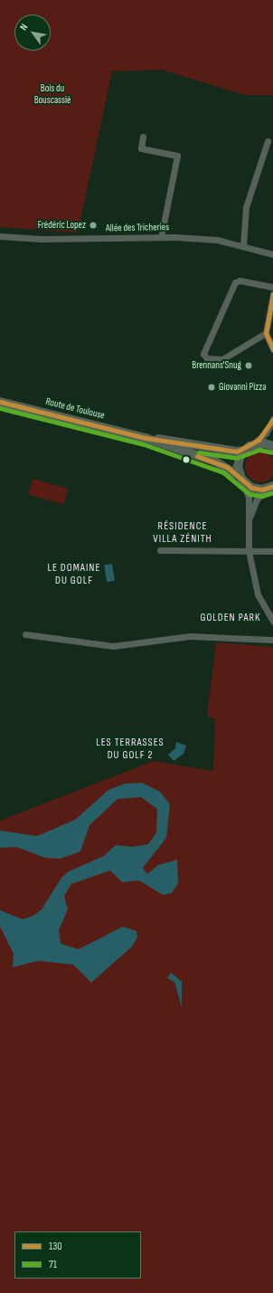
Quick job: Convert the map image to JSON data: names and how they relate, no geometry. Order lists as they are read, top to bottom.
{
  "streets": {
    "main road": ["Route de Toulouse"],
    "street": ["Allée des Tricheries"]
  },
  "districts": [
    "RÉSIDENCE VILLA ZÉNITH",
    "LE DOMAINE DU GOLF",
    "GOLDEN PARK",
    "LES TERRASSES DU GOLF 2"
  ],
  "parks": ["Bois du Bouscassié"],
  "places": ["Frédéric Lopez", "Brennans'Snug", "Giovanni Pizza"],
  "lines": ["transit line 130", "transit line 71"],
  "legend": ["130", "71"],
  "north": "top left"
}
